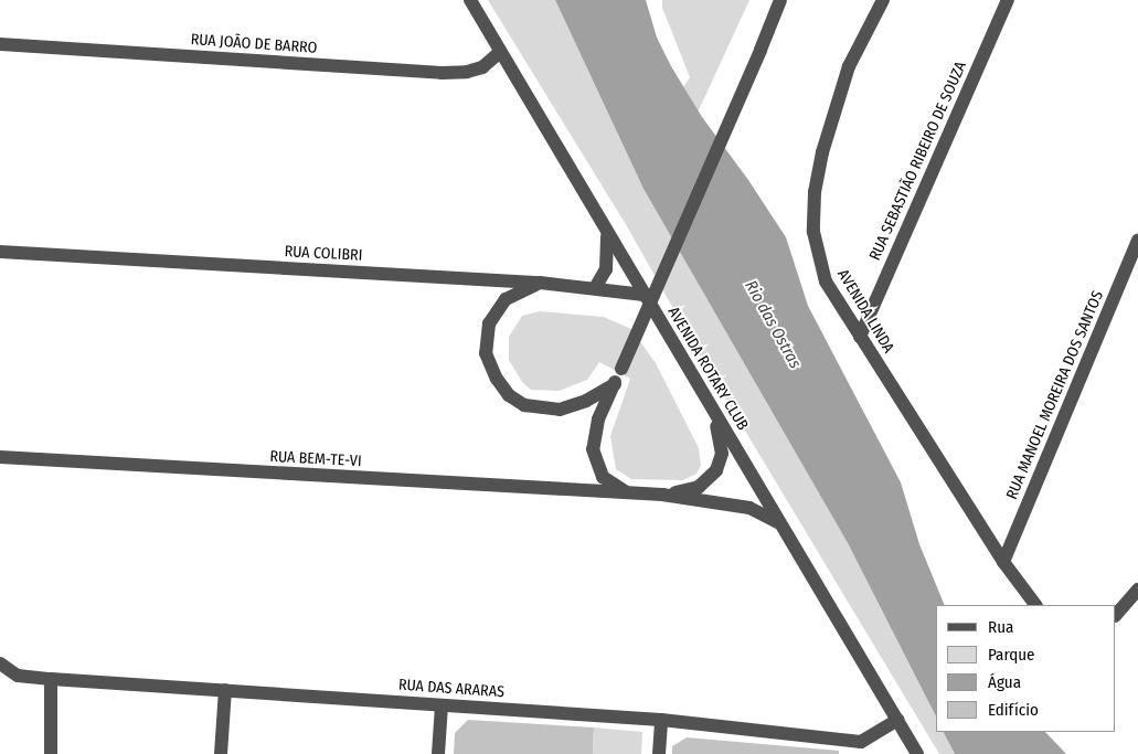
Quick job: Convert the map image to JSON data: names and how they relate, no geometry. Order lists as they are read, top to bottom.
{
  "streets": {
    "street": [
      "RUA JOÃO DE BARRO",
      "RUA SEBASTIÃO RIBEIRO DE SOUZA",
      "RUA COLIBRI",
      "AVENIDA LINDA",
      "AVENIDA ROTARY CLUB",
      "RUA MANOEL MOREIRA DOS SANTOS",
      "RUA BEM-TE-VI",
      "RUA DAS ARARAS"
    ]
  },
  "crossings": [
    ["RUA JOÃO DE BARRO", "AVENIDA ROTARY CLUB"],
    ["RUA SEBASTIÃO RIBEIRO DE SOUZA", "AVENIDA LINDA"],
    ["RUA COLIBRI", "AVENIDA ROTARY CLUB"],
    ["AVENIDA LINDA", "RUA MANOEL MOREIRA DOS SANTOS"],
    ["AVENIDA ROTARY CLUB", "RUA DAS ARARAS"]
  ],
  "water": ["Rio das Ostras"],
  "legend": [
    "Rua",
    "Parque",
    "Água",
    "Edifício"
  ]
}
